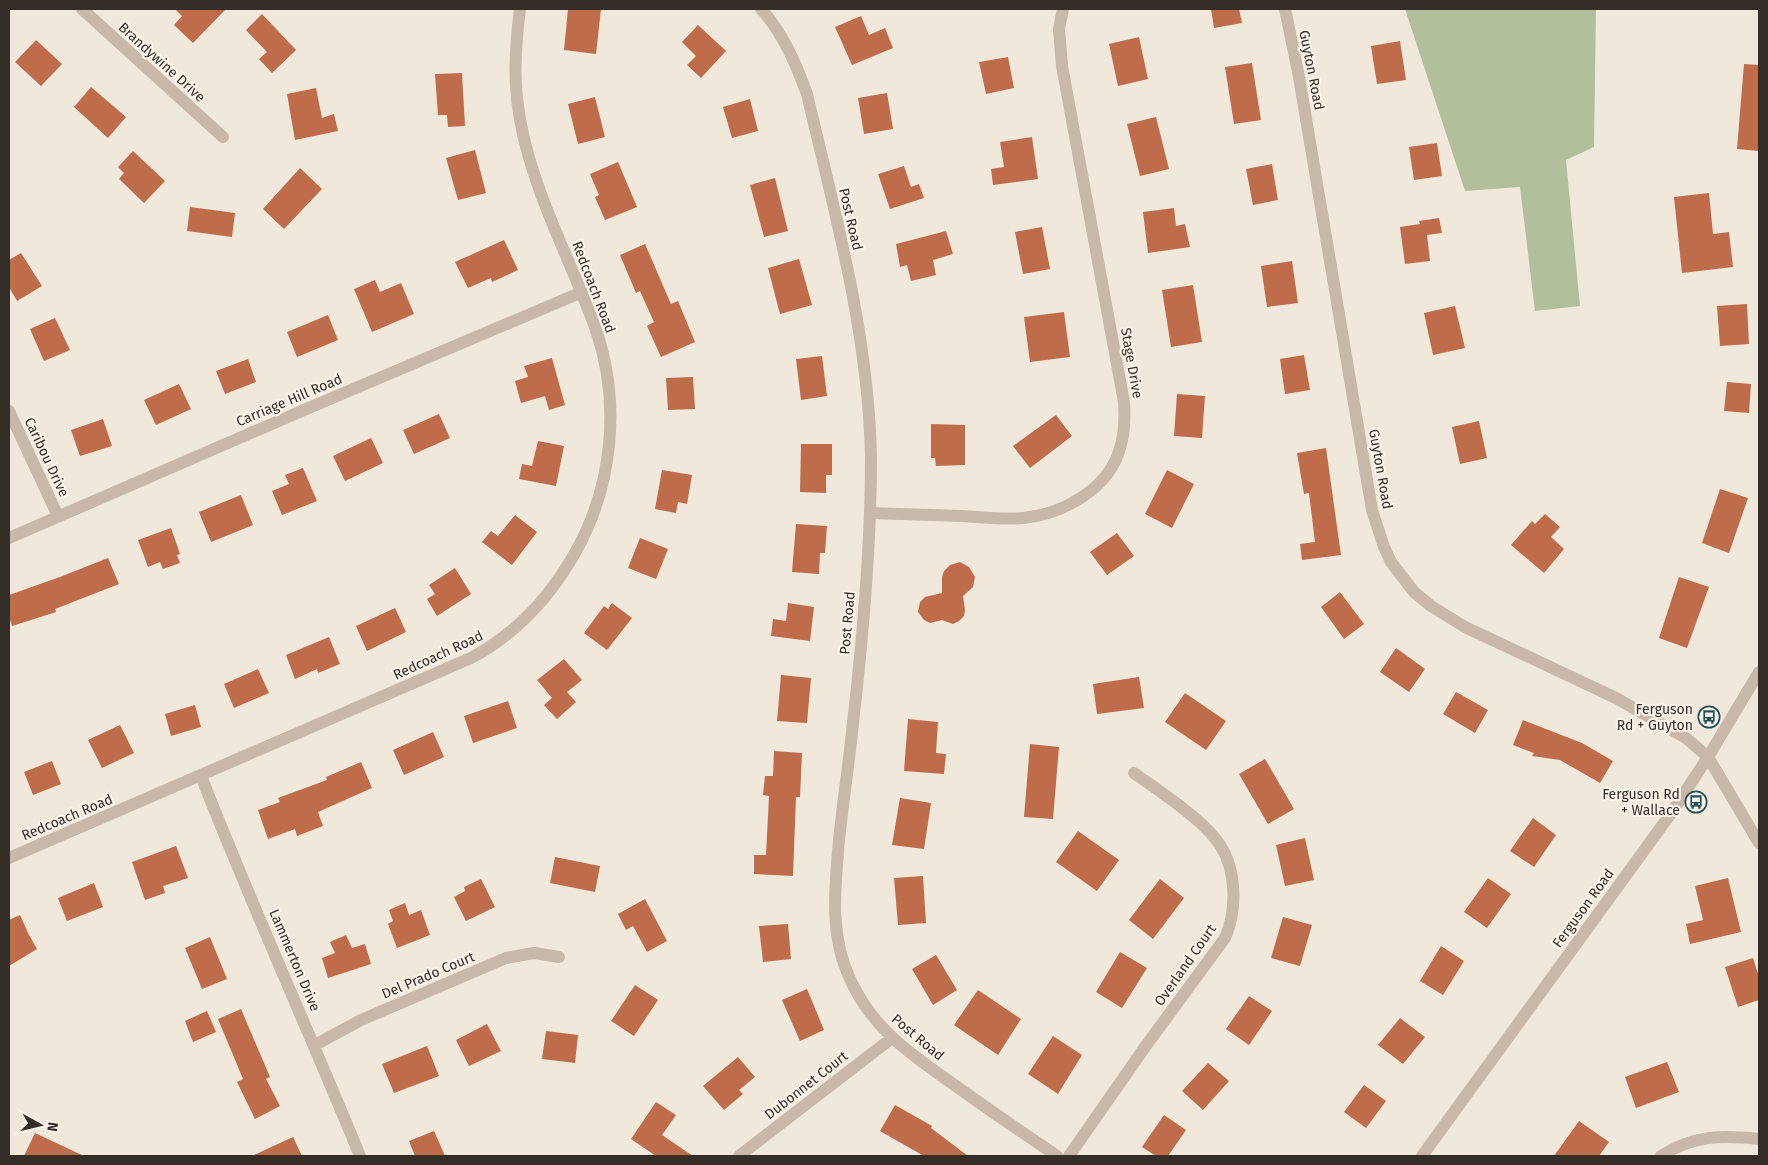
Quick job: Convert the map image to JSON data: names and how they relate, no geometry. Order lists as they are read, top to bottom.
{
  "streets": {
    "street": [
      "Brandywine Drive",
      "Guyton Road",
      "Post Road",
      "Redcoach Road",
      "Stage Drive",
      "Carriage Hill Road",
      "Caribou Drive",
      "Ferguson Road",
      "Lammerton Drive",
      "Overland Court",
      "Del Prado Court",
      "Dubonnet Court"
    ]
  },
  "crossings": [
    ["Guyton Road", "Ferguson Road"],
    ["Post Road", "Stage Drive"],
    ["Post Road", "Dubonnet Court"],
    ["Redcoach Road", "Carriage Hill Road"],
    ["Redcoach Road", "Lammerton Drive"],
    ["Carriage Hill Road", "Caribou Drive"],
    ["Lammerton Drive", "Del Prado Court"]
  ],
  "places": {
    "bus stop": ["Ferguson Rd + Guyton", "Ferguson Rd + Wallace"]
  },
  "north": "right"
}
